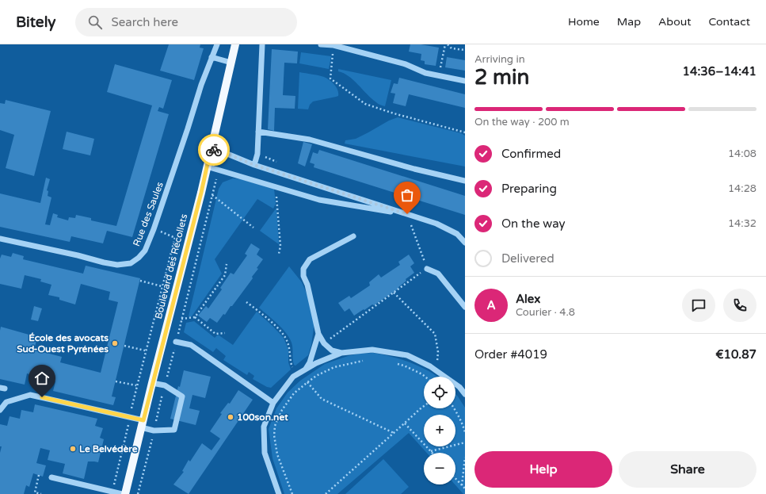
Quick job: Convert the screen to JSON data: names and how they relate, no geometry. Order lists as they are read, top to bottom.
{
  "streets": {
    "main road": ["Boulevard des Récollets"],
    "street": ["Rue des Saules"]
  },
  "places": ["École des avocats Sud-Ouest Pyrénées", "100son.net", "Le Belvédère"],
  "page": {
    "header": "Bitely",
    "search": "Search here",
    "nav": [
      "Home",
      "Map",
      "About",
      "Contact"
    ],
    "heading": ["2 min", "Arriving in", "14:36–14:41"],
    "panel": [
      "Alex",
      "Courier · 4.8",
      "Order #4019",
      "€10.87"
    ],
    "bar": "On the way · 200 m",
    "list": [
      ["Confirmed", "14:08"],
      ["Preparing", "14:28"],
      ["On the way", "14:32"],
      "Delivered"
    ],
    "round": "A",
    "map_buttons": ["+", "−"],
    "buttons": ["Help", "Share"]
  }
}
